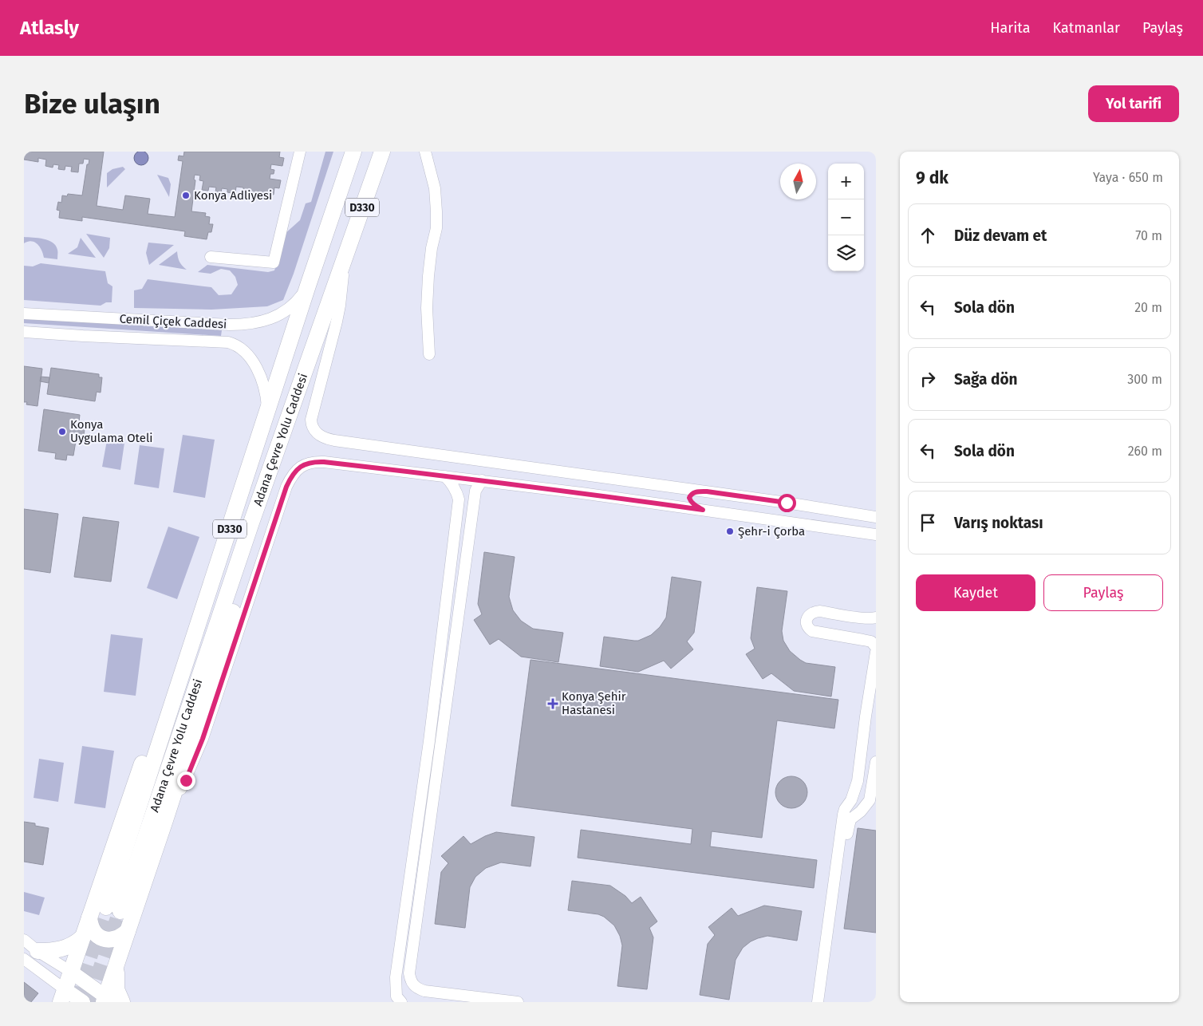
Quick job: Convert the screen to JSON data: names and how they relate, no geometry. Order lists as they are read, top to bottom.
{
  "streets": {
    "highway": ["D330", "Adana Çevre Yolu Caddesi"],
    "street": ["Cemil Çiçek Caddesi"]
  },
  "crossings": [
    ["Cemil Çiçek Caddesi", "Adana Çevre Yolu Caddesi"]
  ],
  "places": {
    "other": ["Konya Adliyesi", "Konya Uygulama Oteli", "Şehr-i Çorba"],
    "health": ["Konya Şehir Hastanesi"]
  },
  "north": "top",
  "page": {
    "header": "Atlasly",
    "nav": ["Harita", "Katmanlar", "Paylaş"],
    "buttons": [
      "Yol tarifi",
      ["Kaydet", "Paylaş"]
    ],
    "title": "Bize ulaşın",
    "heading": ["9 dk", "Yaya · 650 m"],
    "map_buttons": ["+", "−"],
    "list": [
      ["Düz devam et", "70 m"],
      ["Sola dön", "20 m"],
      ["Sağa dön", "300 m"],
      ["Sola dön", "260 m"],
      "Varış noktası"
    ]
  }
}
